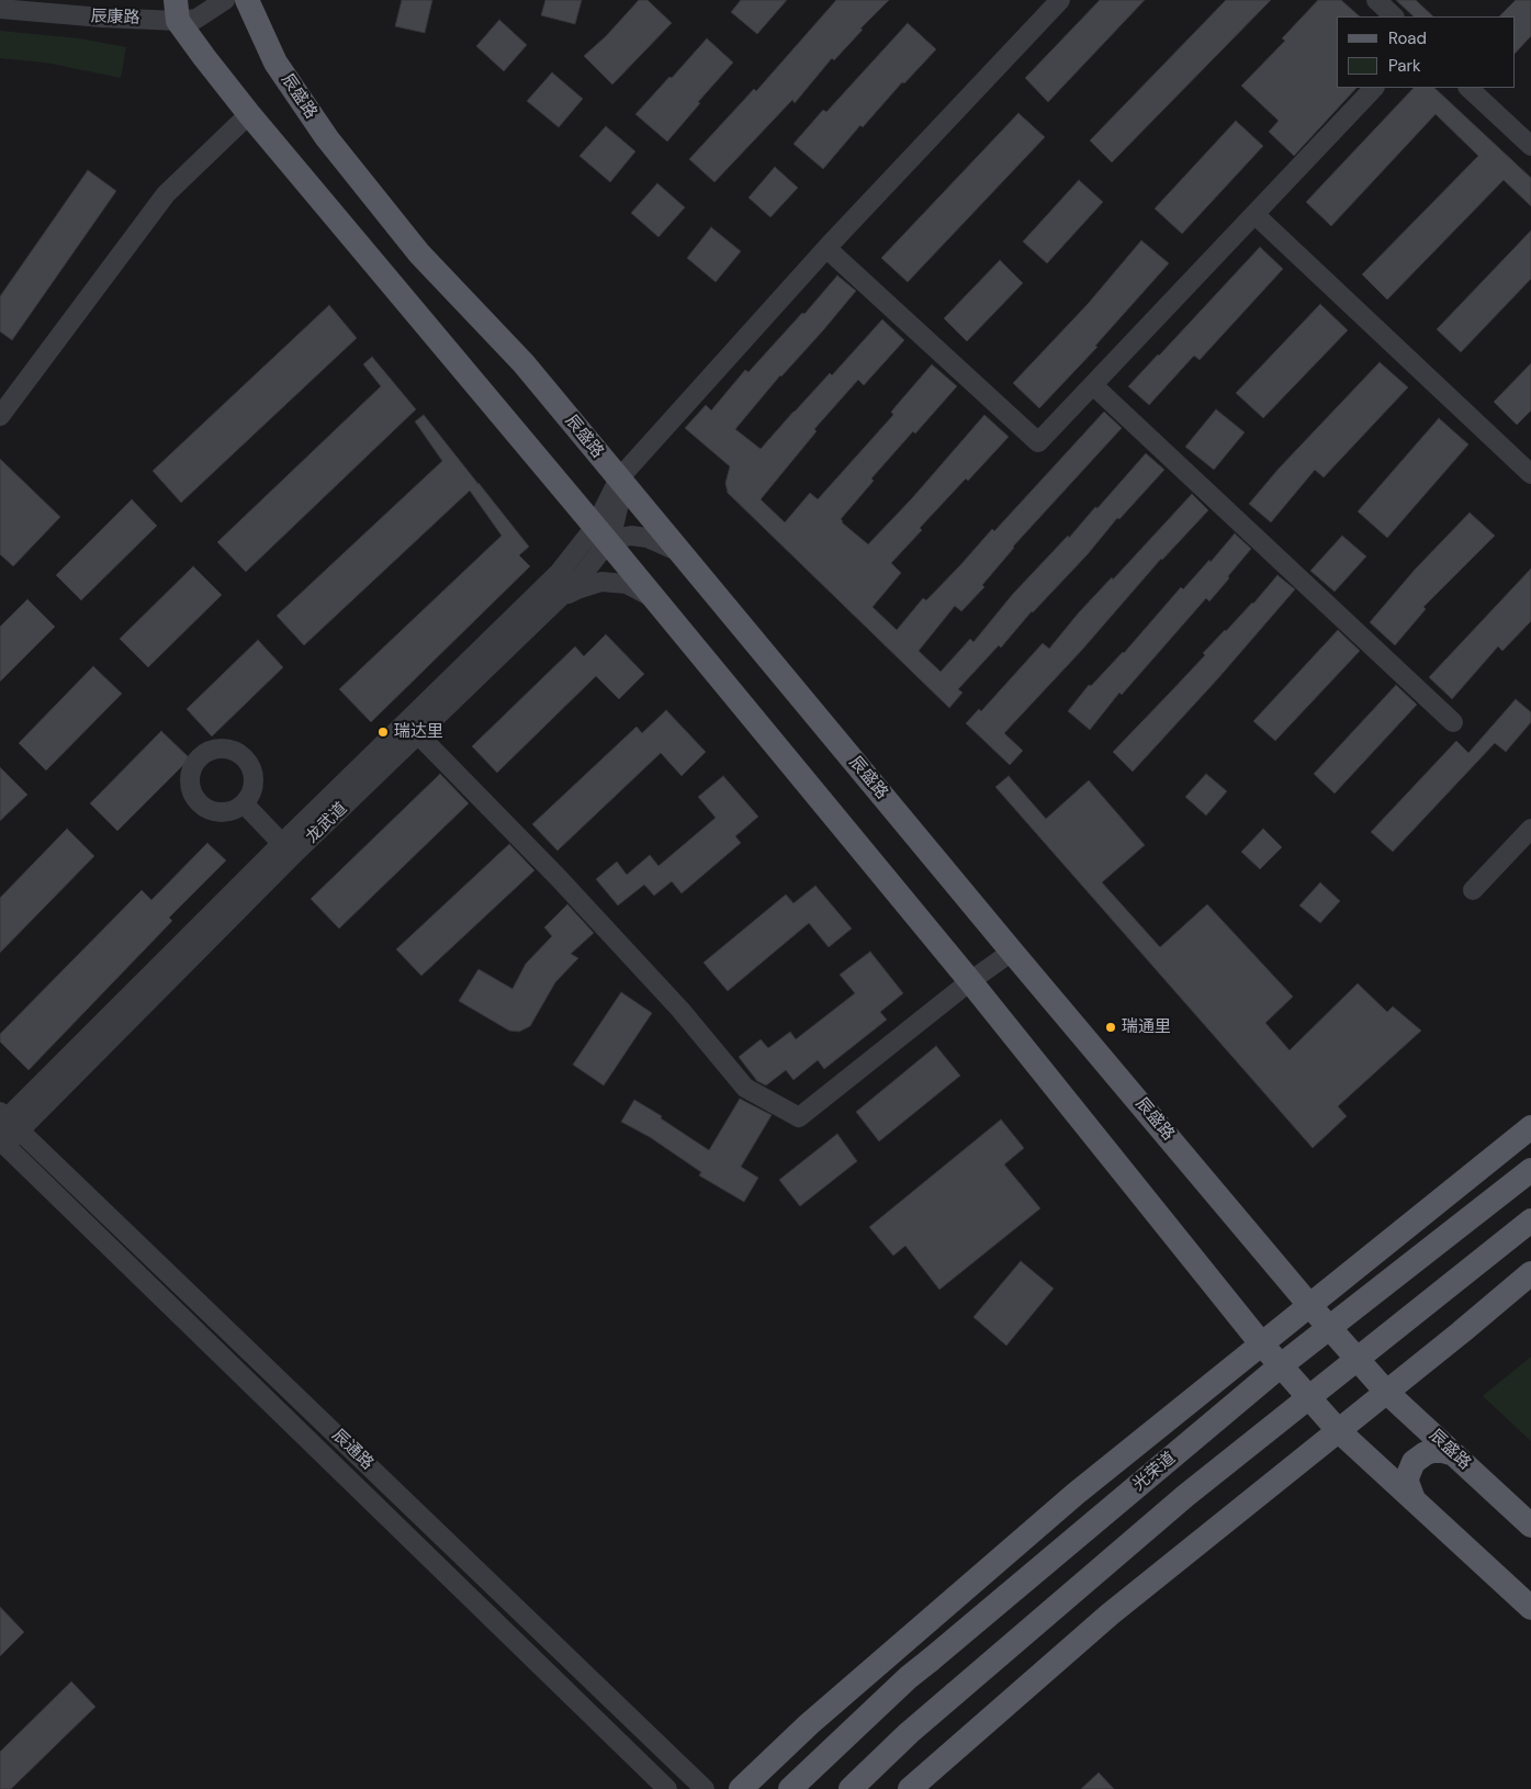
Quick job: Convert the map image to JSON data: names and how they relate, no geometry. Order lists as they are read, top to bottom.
{
  "streets": {
    "main road": ["辰盛路", "光荣道"],
    "street": ["辰康路", "龙武道", "辰通路"]
  },
  "crossings": [
    ["辰盛路", "龙武道"],
    ["龙武道", "辰通路"]
  ],
  "places": ["瑞达里", "瑞通里"],
  "legend": ["Road", "Park"]
}
